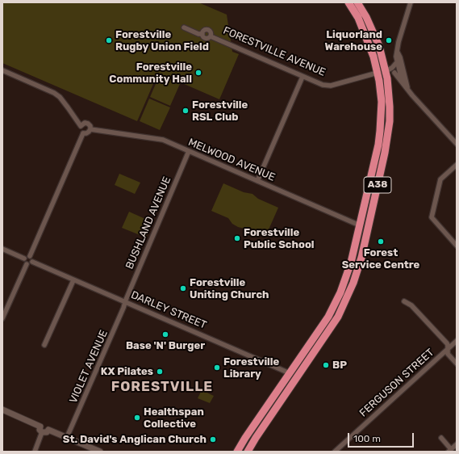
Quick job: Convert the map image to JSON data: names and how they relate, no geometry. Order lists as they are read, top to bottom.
{
  "streets": {
    "highway": ["FORESTVILLE AVENUE", "A38", "DARLEY STREET"],
    "street": [
      "MELWOOD AVENUE",
      "BUSHLAND AVENUE",
      "VIOLET AVENUE",
      "FERGUSON STREET"
    ]
  },
  "crossings": [
    ["FORESTVILLE AVENUE", "A38"],
    ["MELWOOD AVENUE", "A38"],
    ["MELWOOD AVENUE", "BUSHLAND AVENUE"],
    ["A38", "DARLEY STREET"],
    ["BUSHLAND AVENUE", "DARLEY STREET"],
    ["BUSHLAND AVENUE", "VIOLET AVENUE"],
    ["DARLEY STREET", "VIOLET AVENUE"]
  ],
  "districts": ["FORESTVILLE"],
  "places": [
    "Forestville Rugby Union Field",
    "Liquorland Warehouse",
    "Forestville Community Hall",
    "Forestville RSL Club",
    "Forestville Public School",
    "Forest Service Centre",
    "Forestville Uniting Church",
    "Base 'N' Burger",
    "BP",
    "Forestville Library",
    "KX Pilates",
    "Healthspan Collective",
    "St. David's Anglican Church"
  ],
  "scale_bar": "100 m"
}
